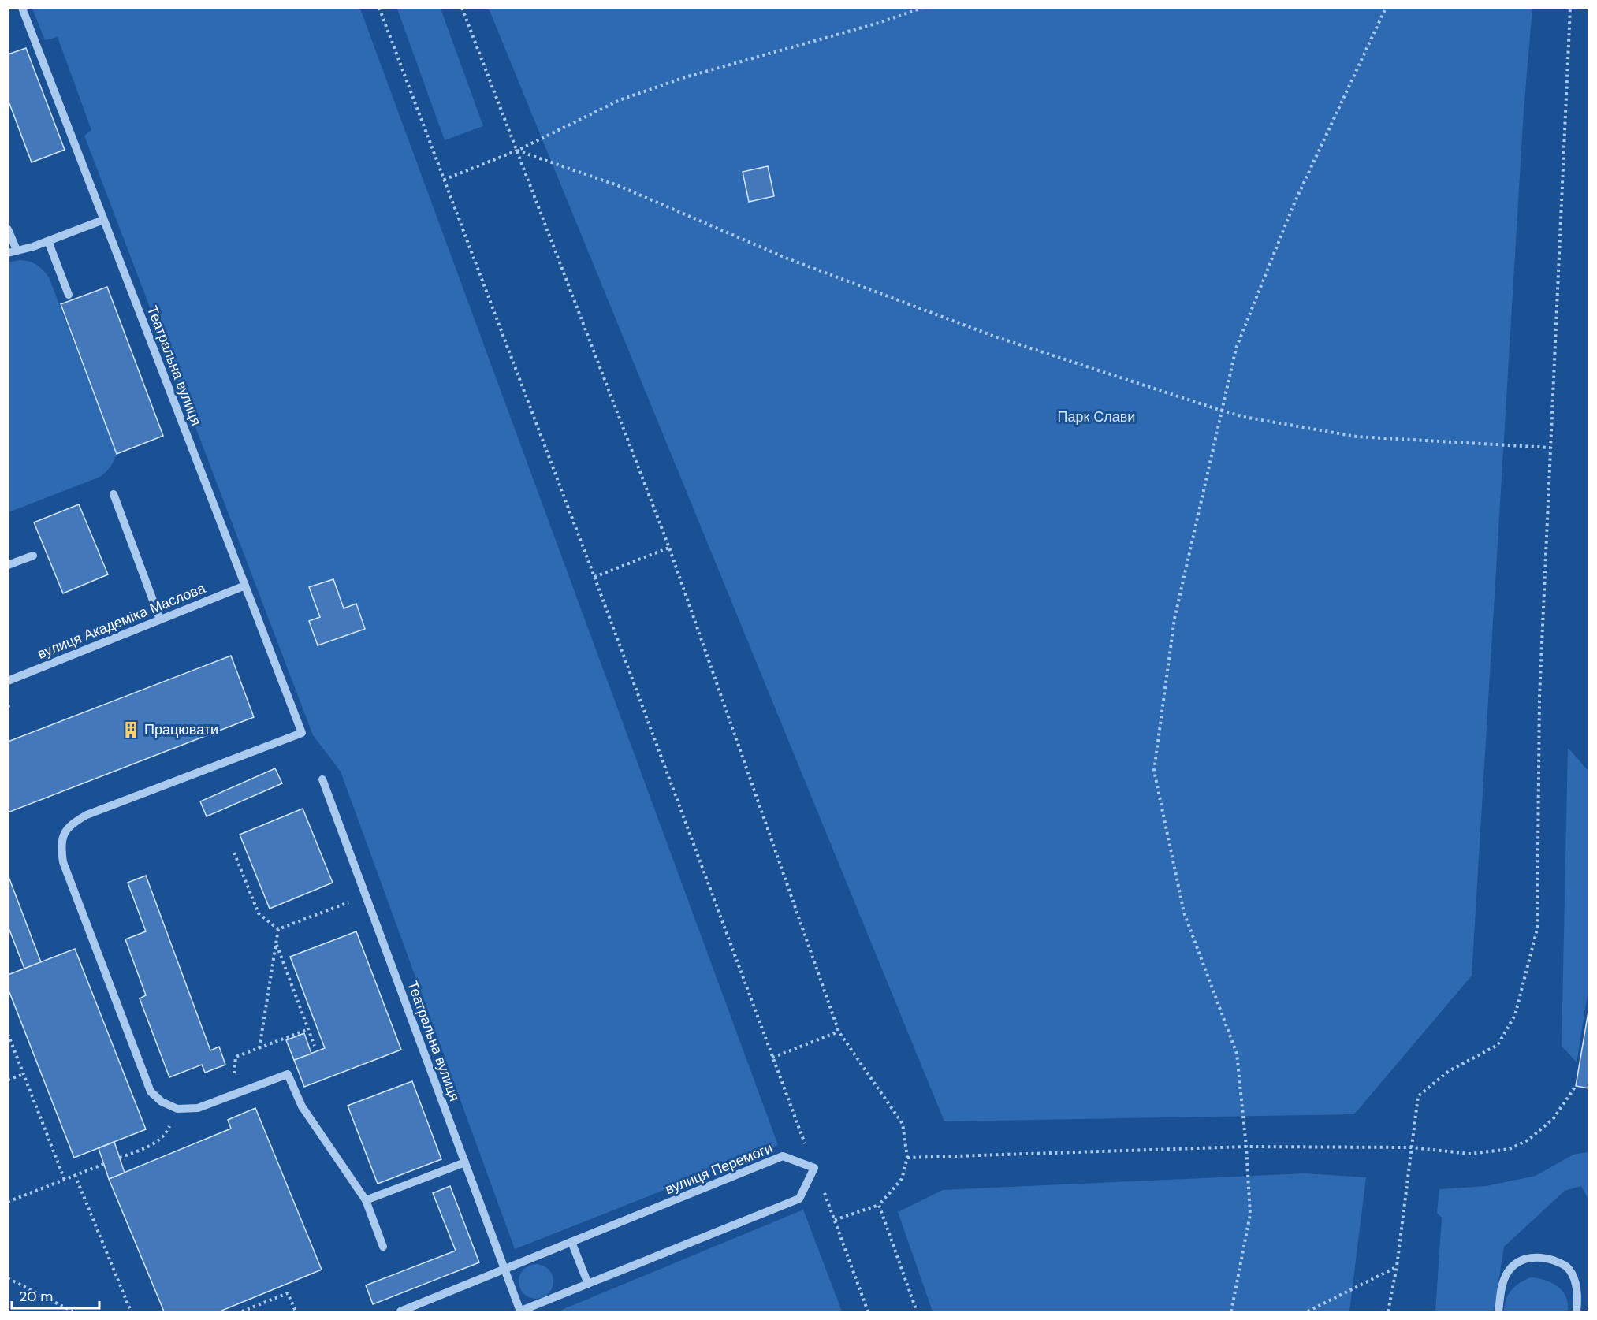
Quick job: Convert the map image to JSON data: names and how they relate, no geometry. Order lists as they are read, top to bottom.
{
  "streets": {
    "street": ["Театральна вулиця", "вулиця Академіка Маслова", "вулиця Перемоги"]
  },
  "crossings": [
    ["Театральна вулиця", "вулиця Академіка Маслова"],
    ["Театральна вулиця", "вулиця Перемоги"]
  ],
  "parks": ["Парк Слави"],
  "places": {
    "building": ["Працювати"]
  },
  "scale_bar": "20 m"
}
